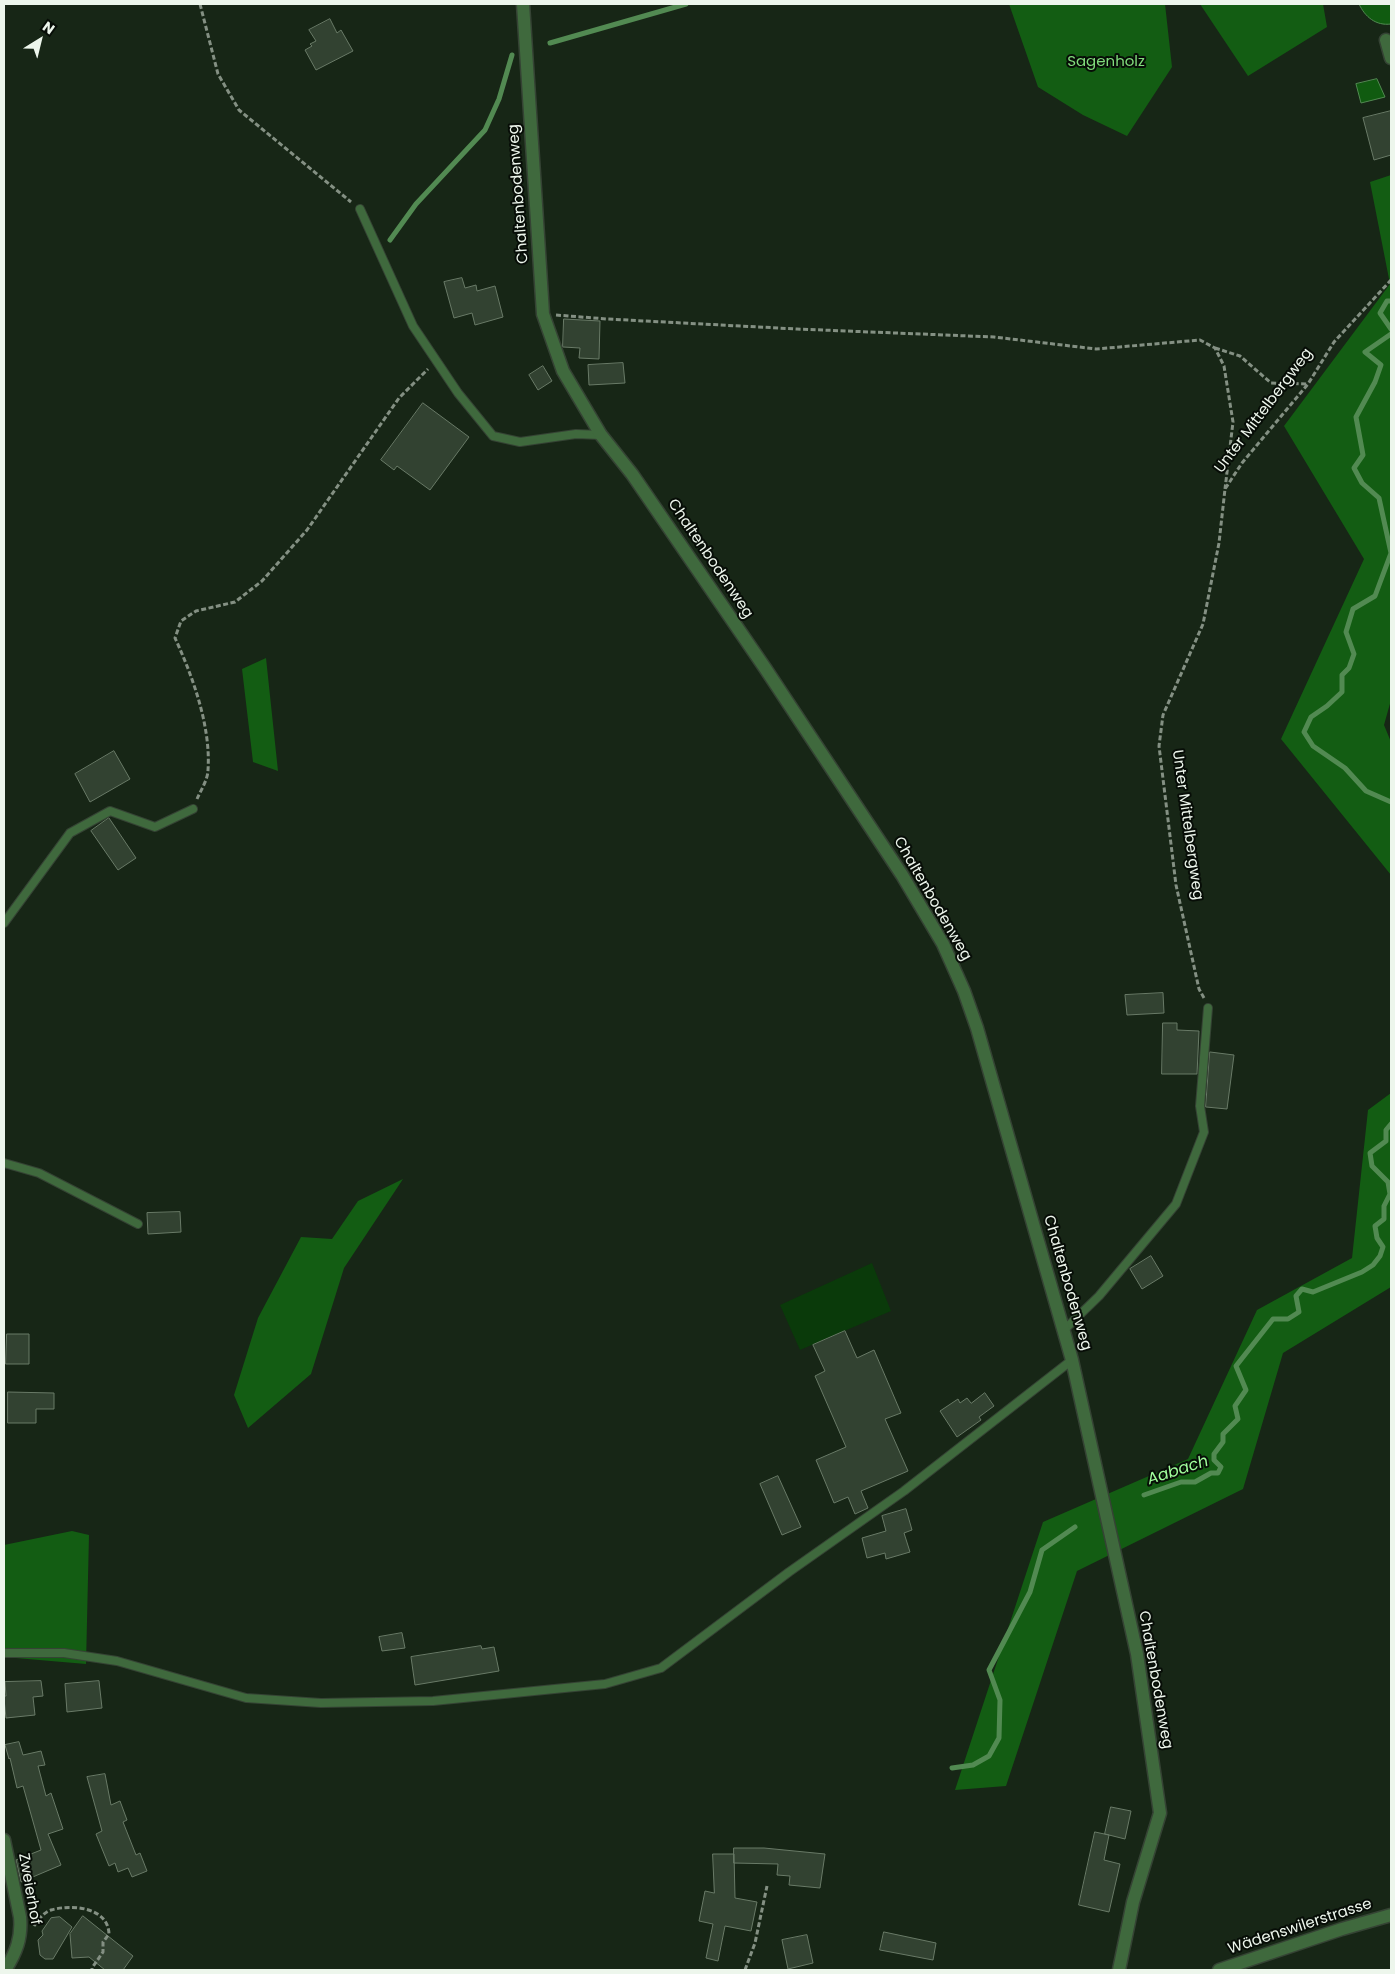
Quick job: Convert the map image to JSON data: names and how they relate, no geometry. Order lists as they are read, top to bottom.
{
  "streets": {
    "street": ["Chaltenbodenweg", "Zweierhof", "Wädenswilerstrasse"],
    "path": ["Unter Mittelbergweg"]
  },
  "water": ["Aabach"],
  "parks": ["Sagenholz"],
  "north": "top right"
}
